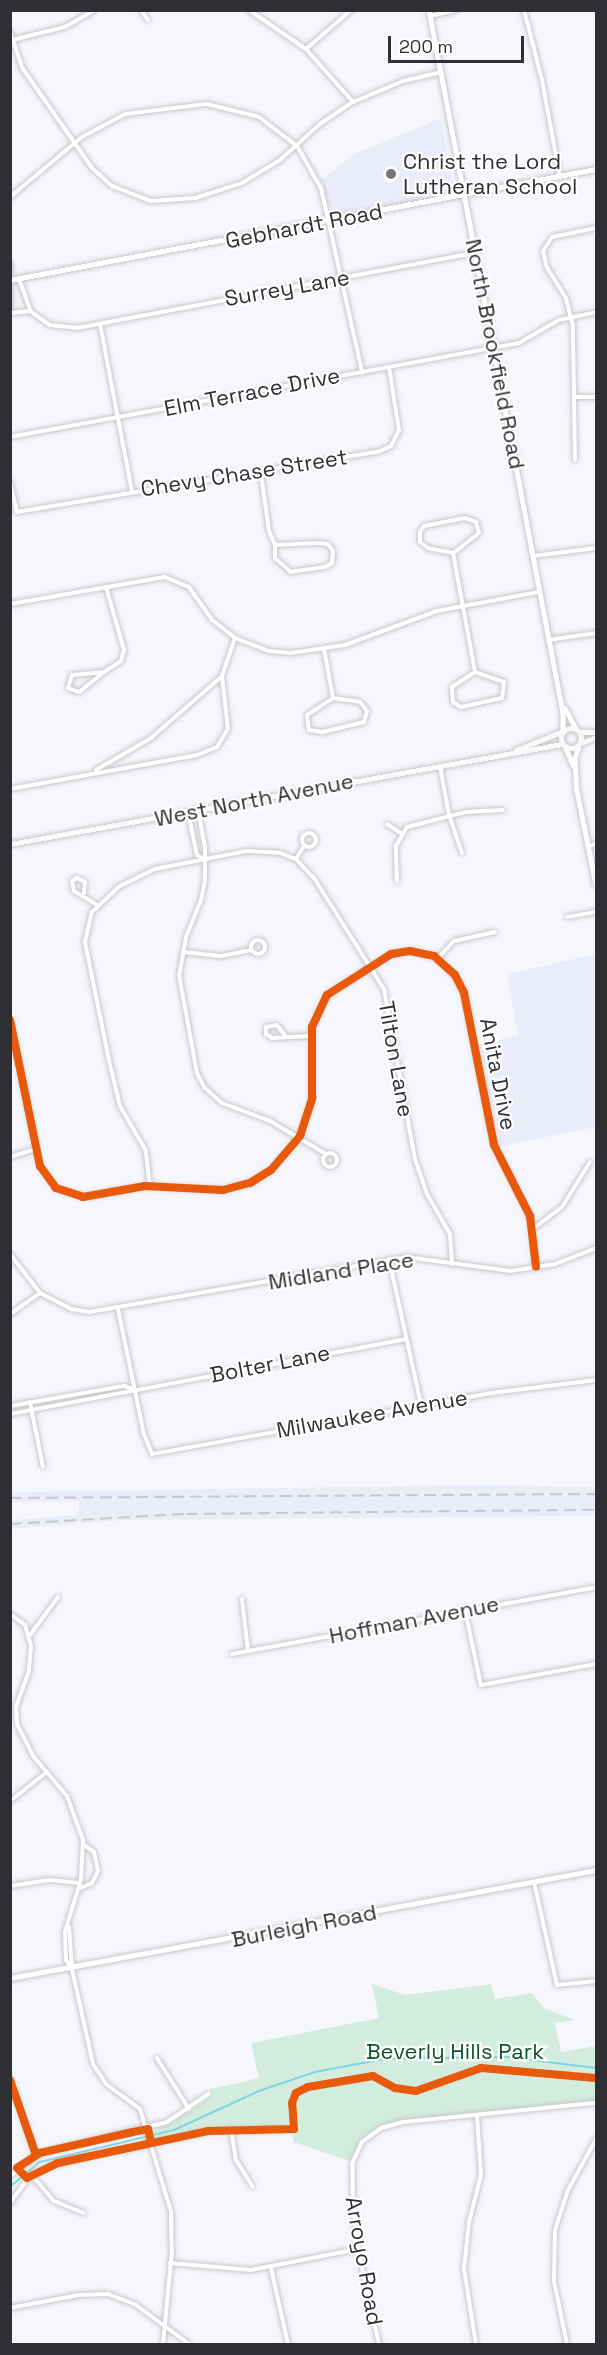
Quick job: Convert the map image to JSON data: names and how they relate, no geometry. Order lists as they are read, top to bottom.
{
  "streets": {
    "main road": ["West North Avenue"],
    "street": [
      "Gebhardt Road",
      "Surrey Lane",
      "North Brookfield Road",
      "Elm Terrace Drive",
      "Chevy Chase Street",
      "Tilton Lane",
      "Anita Drive",
      "Midland Place",
      "Bolter Lane",
      "Milwaukee Avenue",
      "Hoffman Avenue",
      "Burleigh Road",
      "Arroyo Road"
    ]
  },
  "crossings": [
    ["Gebhardt Road", "North Brookfield Road"],
    ["Surrey Lane", "North Brookfield Road"],
    ["North Brookfield Road", "Elm Terrace Drive"],
    ["North Brookfield Road", "West North Avenue"],
    ["Elm Terrace Drive", "Chevy Chase Street"],
    ["Tilton Lane", "Midland Place"],
    ["Anita Drive", "Midland Place"],
    ["Bolter Lane", "Milwaukee Avenue"]
  ],
  "parks": ["Beverly Hills Park"],
  "places": ["Christ the Lord Lutheran School"],
  "scale_bar": "200 m"
}
